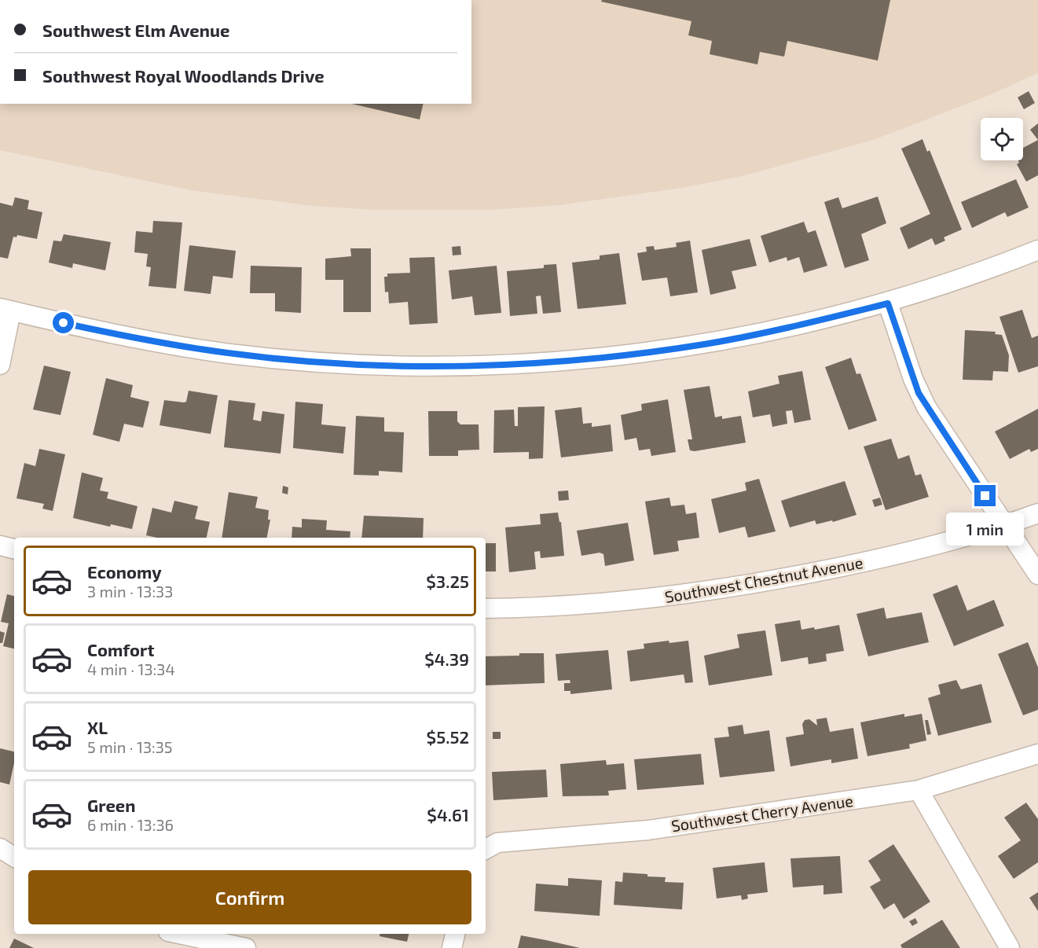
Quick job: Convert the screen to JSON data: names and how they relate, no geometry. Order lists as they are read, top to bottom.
{
  "streets": {
    "street": ["Southwest Chestnut Avenue", "Southwest Cherry Avenue"]
  },
  "page": {
    "banner": ["Southwest Elm Avenue", "Southwest Royal Woodlands Drive"],
    "bubble": "1 min",
    "list": [
      {
        "name": "Economy",
        "note": "3 min · 13:33",
        "value": "$3.25"
      },
      {
        "name": "Comfort",
        "note": "4 min · 13:34",
        "value": "$4.39"
      },
      {
        "name": "XL",
        "note": "5 min · 13:35",
        "value": "$5.52"
      },
      {
        "name": "Green",
        "note": "6 min · 13:36",
        "value": "$4.61"
      }
    ],
    "buttons": "Confirm"
  }
}
